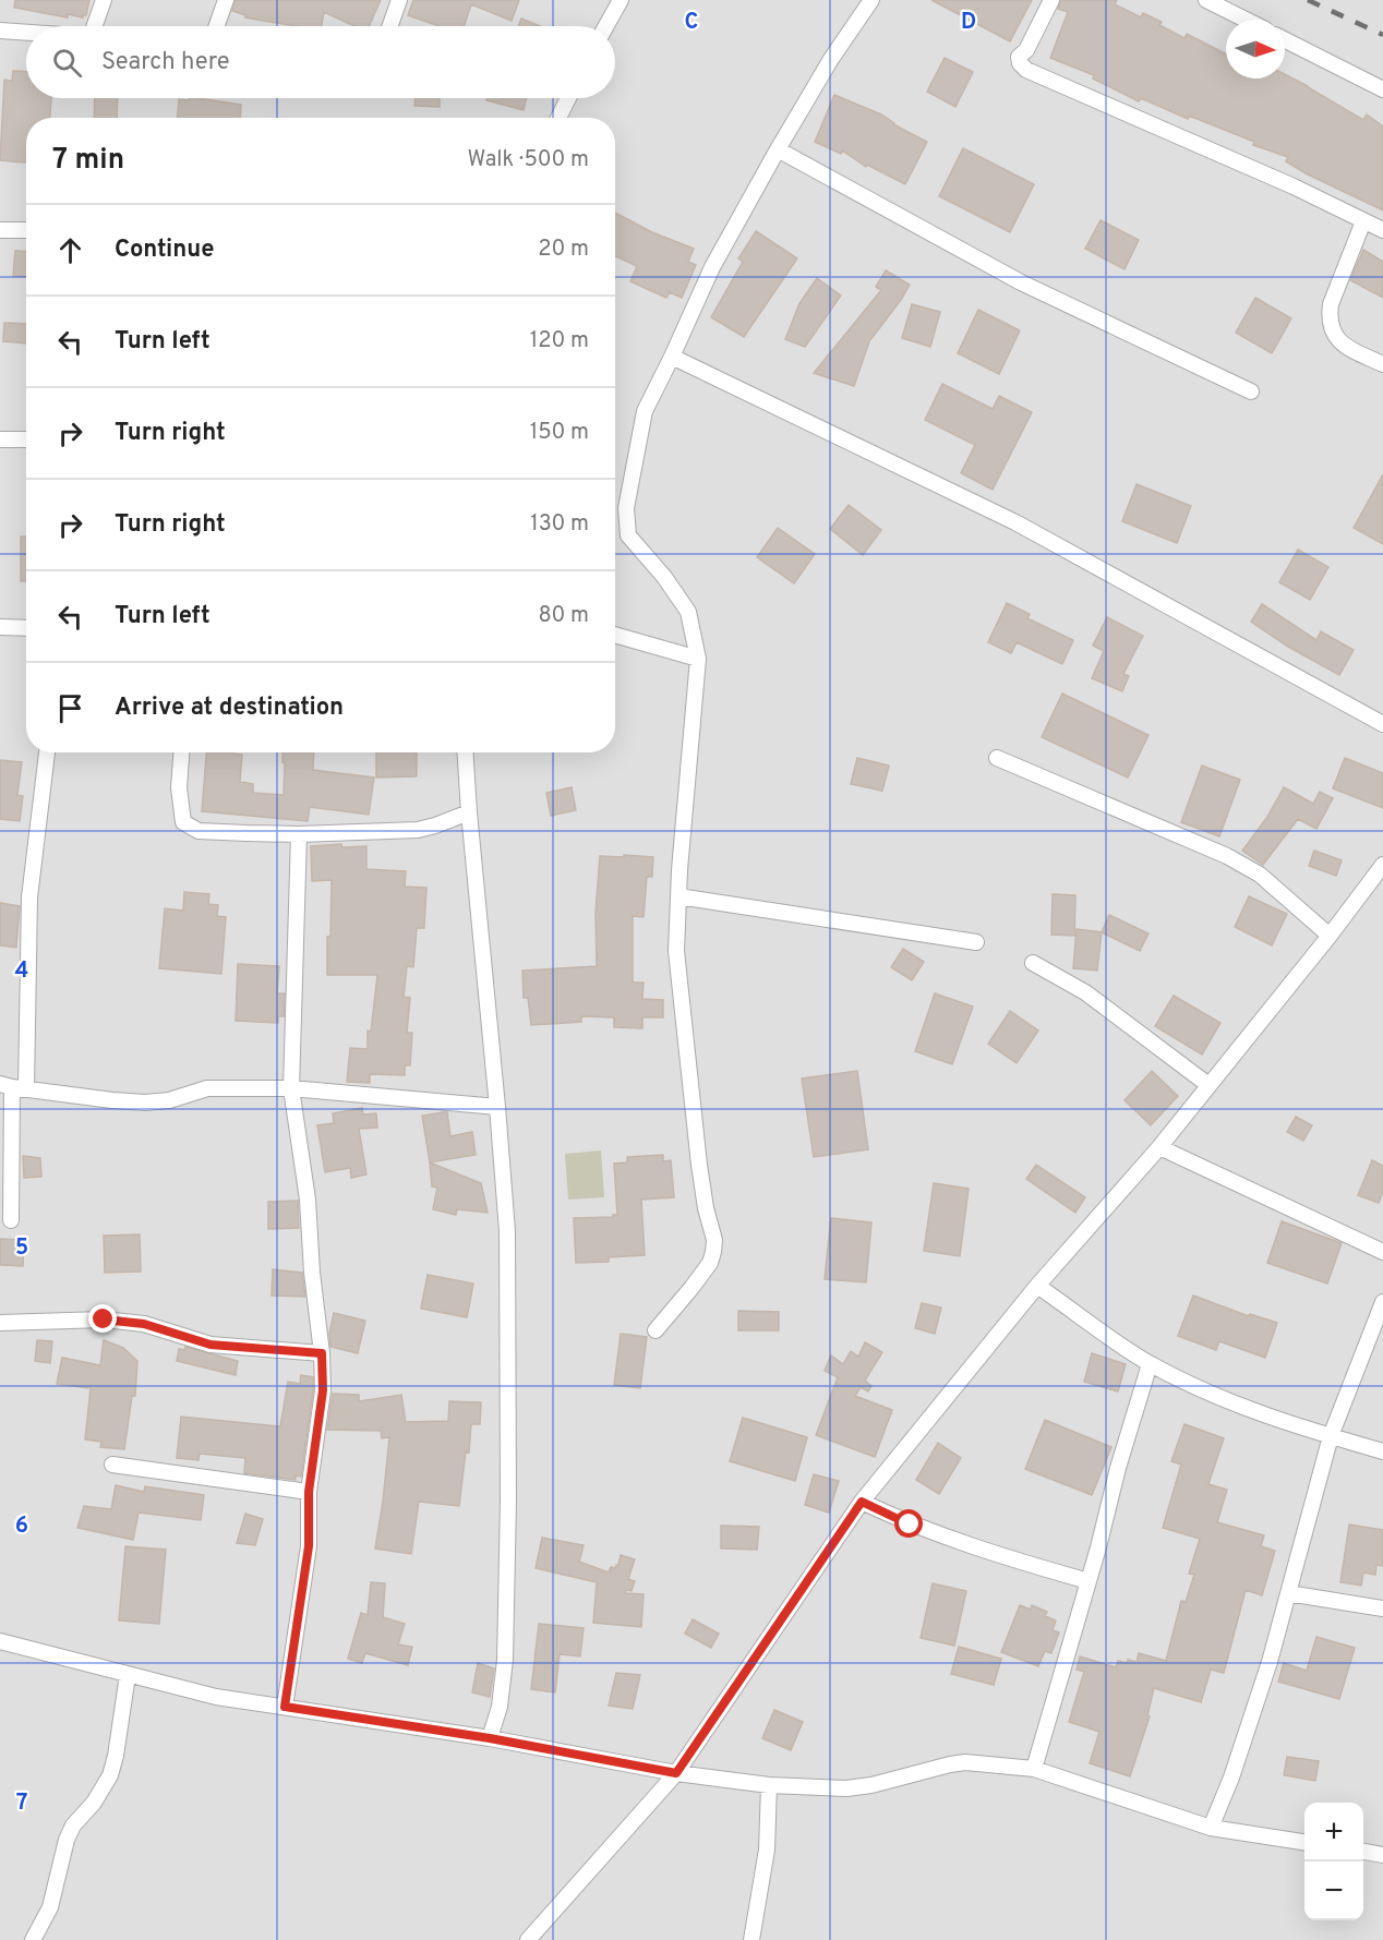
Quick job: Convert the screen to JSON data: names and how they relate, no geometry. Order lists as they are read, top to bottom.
{
  "north": "right",
  "page": {
    "search": "Search here",
    "heading": ["7 min", "Walk · 500 m"],
    "list": [
      ["Continue", "20 m"],
      ["Turn left", "120 m"],
      ["Turn right", "150 m"],
      ["Turn right", "130 m"],
      ["Turn left", "80 m"],
      "Arrive at destination"
    ],
    "map_buttons": ["+", "−"]
  },
  "grid": {
    "columns": ["C", "D"],
    "rows": [
      "4",
      "5",
      "6",
      "7"
    ]
  }
}
